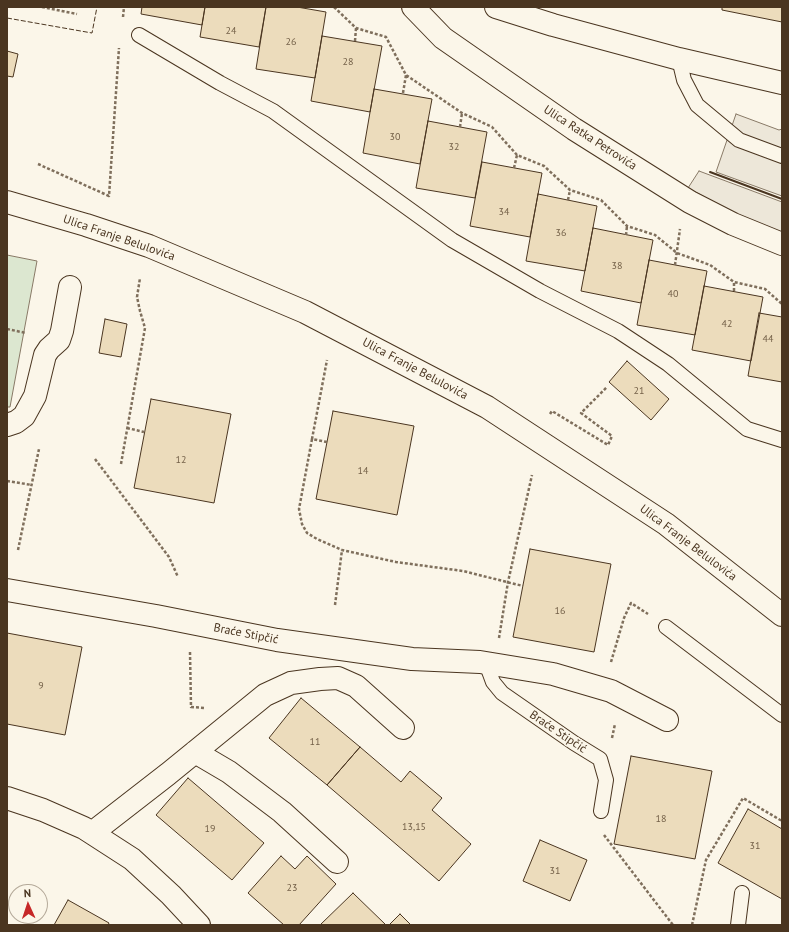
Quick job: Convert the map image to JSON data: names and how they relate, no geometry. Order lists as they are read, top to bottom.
{
  "streets": {
    "street": ["Ulica Ratka Petrovića", "Ulica Franje Belulovića", "Braće Stipčić"]
  },
  "house_numbers": [
    "24",
    "26",
    "28",
    "30",
    "32",
    "34",
    "36",
    "38",
    "40",
    "42",
    "44",
    "21",
    "12",
    "14",
    "16",
    "9",
    "11",
    "18",
    "13,15",
    "19",
    "31",
    "31",
    "23"
  ],
  "north": "top"
}
